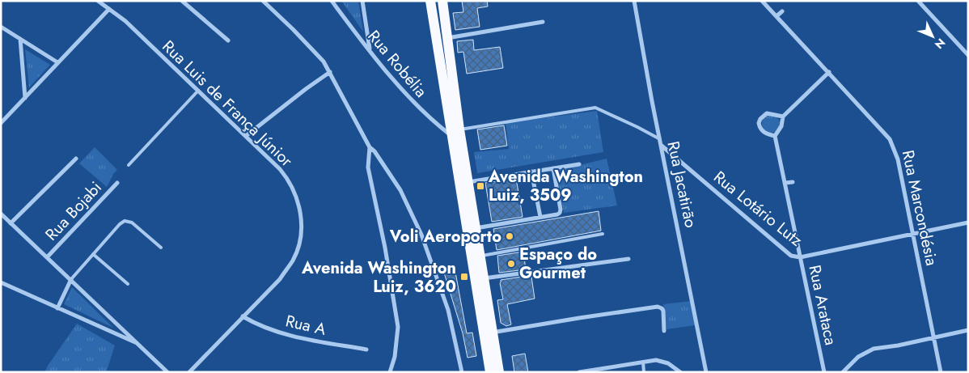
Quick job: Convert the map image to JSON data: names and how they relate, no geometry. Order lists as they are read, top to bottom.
{
  "streets": {
    "street": [
      "Rua Robélia",
      "Rua Luis de França Júnior",
      "Rua Jacatirão",
      "Rua Marcondésia",
      "Rua Lotário Lutz",
      "Rua Bojabi",
      "Rua Arataca",
      "Rua A"
    ]
  },
  "crossings": [
    ["Rua Luis de França Júnior", "Rua A"],
    ["Rua Jacatirão", "Rua Lotário Lutz"],
    ["Rua Marcondésia", "Rua Lotário Lutz"],
    ["Rua Lotário Lutz", "Rua Arataca"]
  ],
  "places": {
    "transit": ["Avenida Washington Luiz, 3509", "Avenida Washington Luiz, 3620"],
    "other": ["Voli Aeroporto", "Espaço do Gourmet"]
  },
  "north": "bottom right"
}
